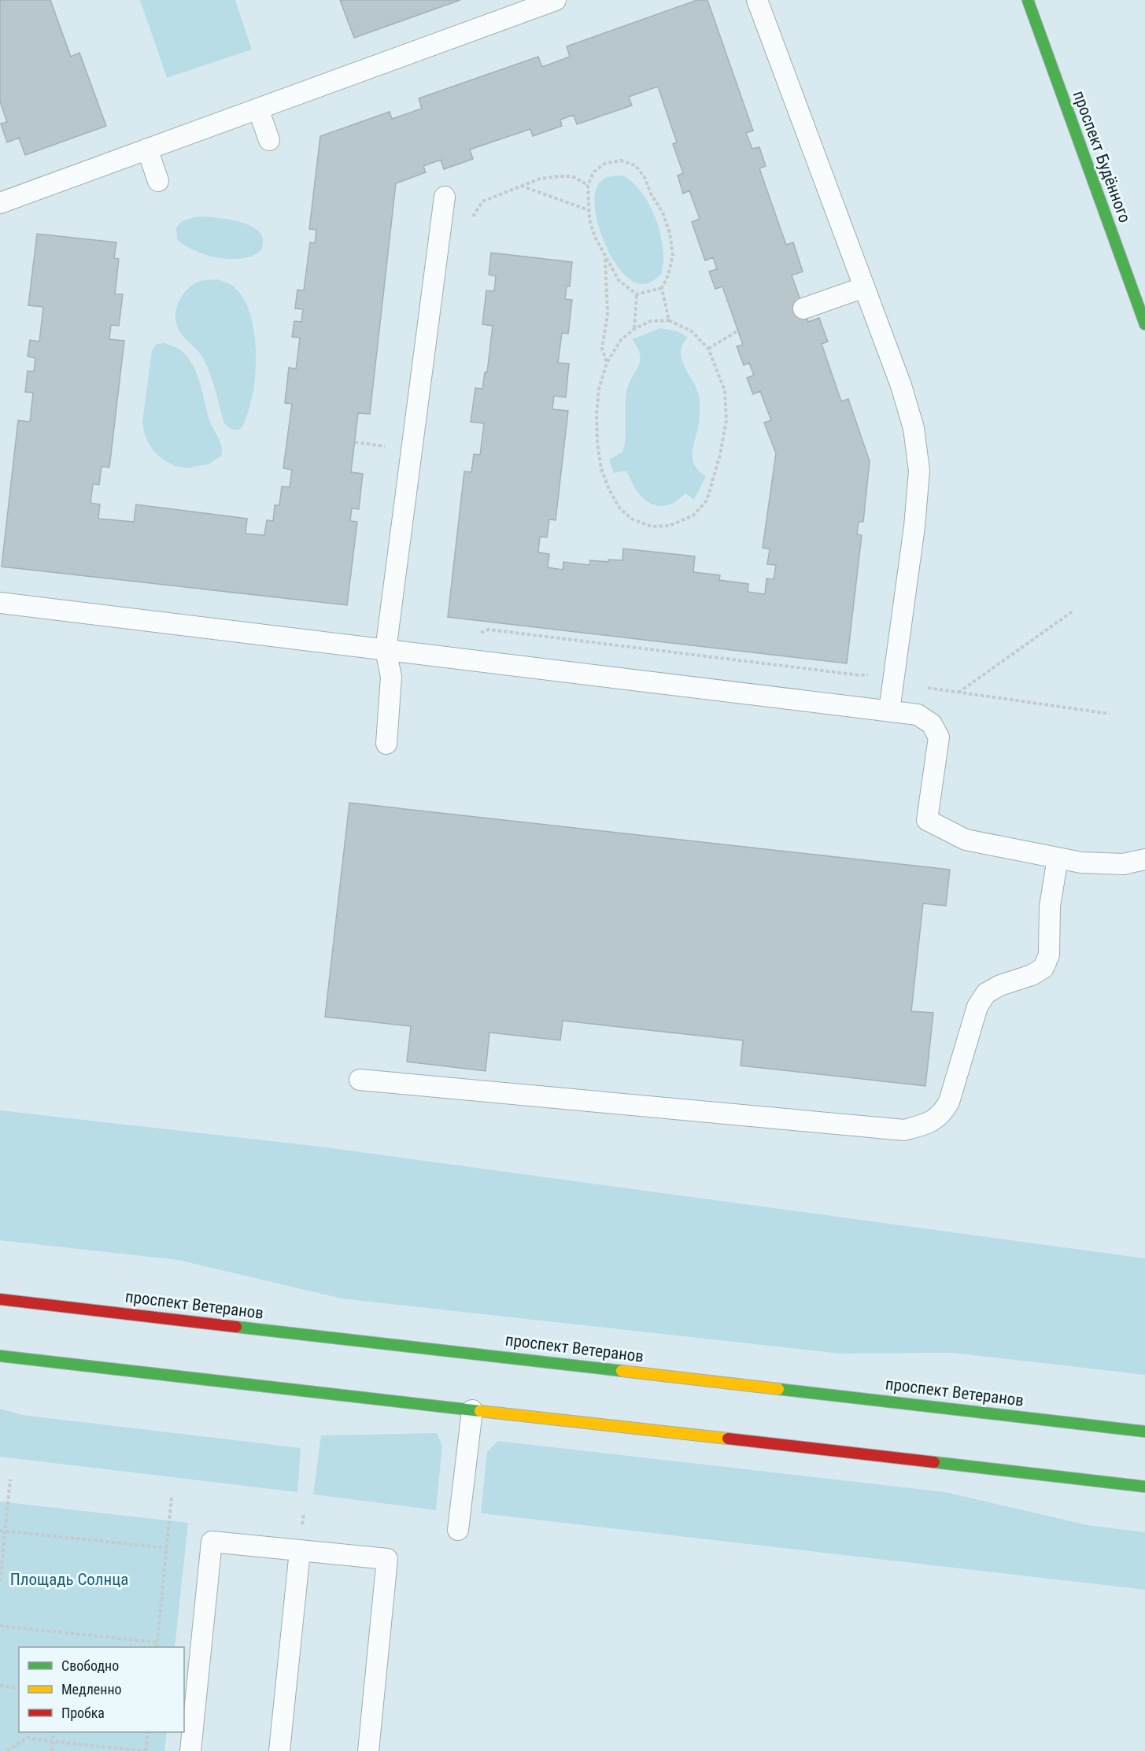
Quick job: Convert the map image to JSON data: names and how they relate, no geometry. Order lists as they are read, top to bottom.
{
  "streets": {
    "main road": ["проспект Будённого", "проспект Ветеранов"]
  },
  "parks": ["Площадь Солнца"],
  "legend": ["Свободно", "Медленно", "Пробка"]
}
